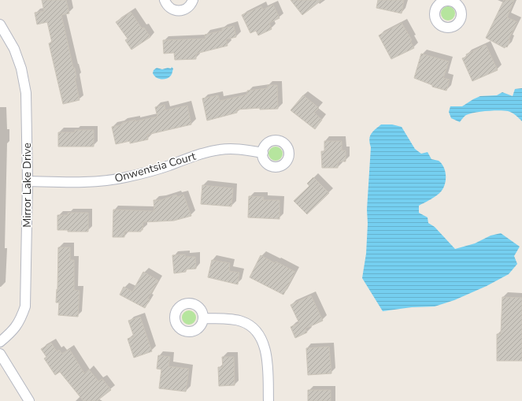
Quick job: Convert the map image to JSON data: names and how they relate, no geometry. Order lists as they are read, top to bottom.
{
  "streets": {
    "street": ["Onwentsia Court", "Mirror Lake Drive"]
  },
  "crossings": [
    ["Onwentsia Court", "Mirror Lake Drive"]
  ]
}
